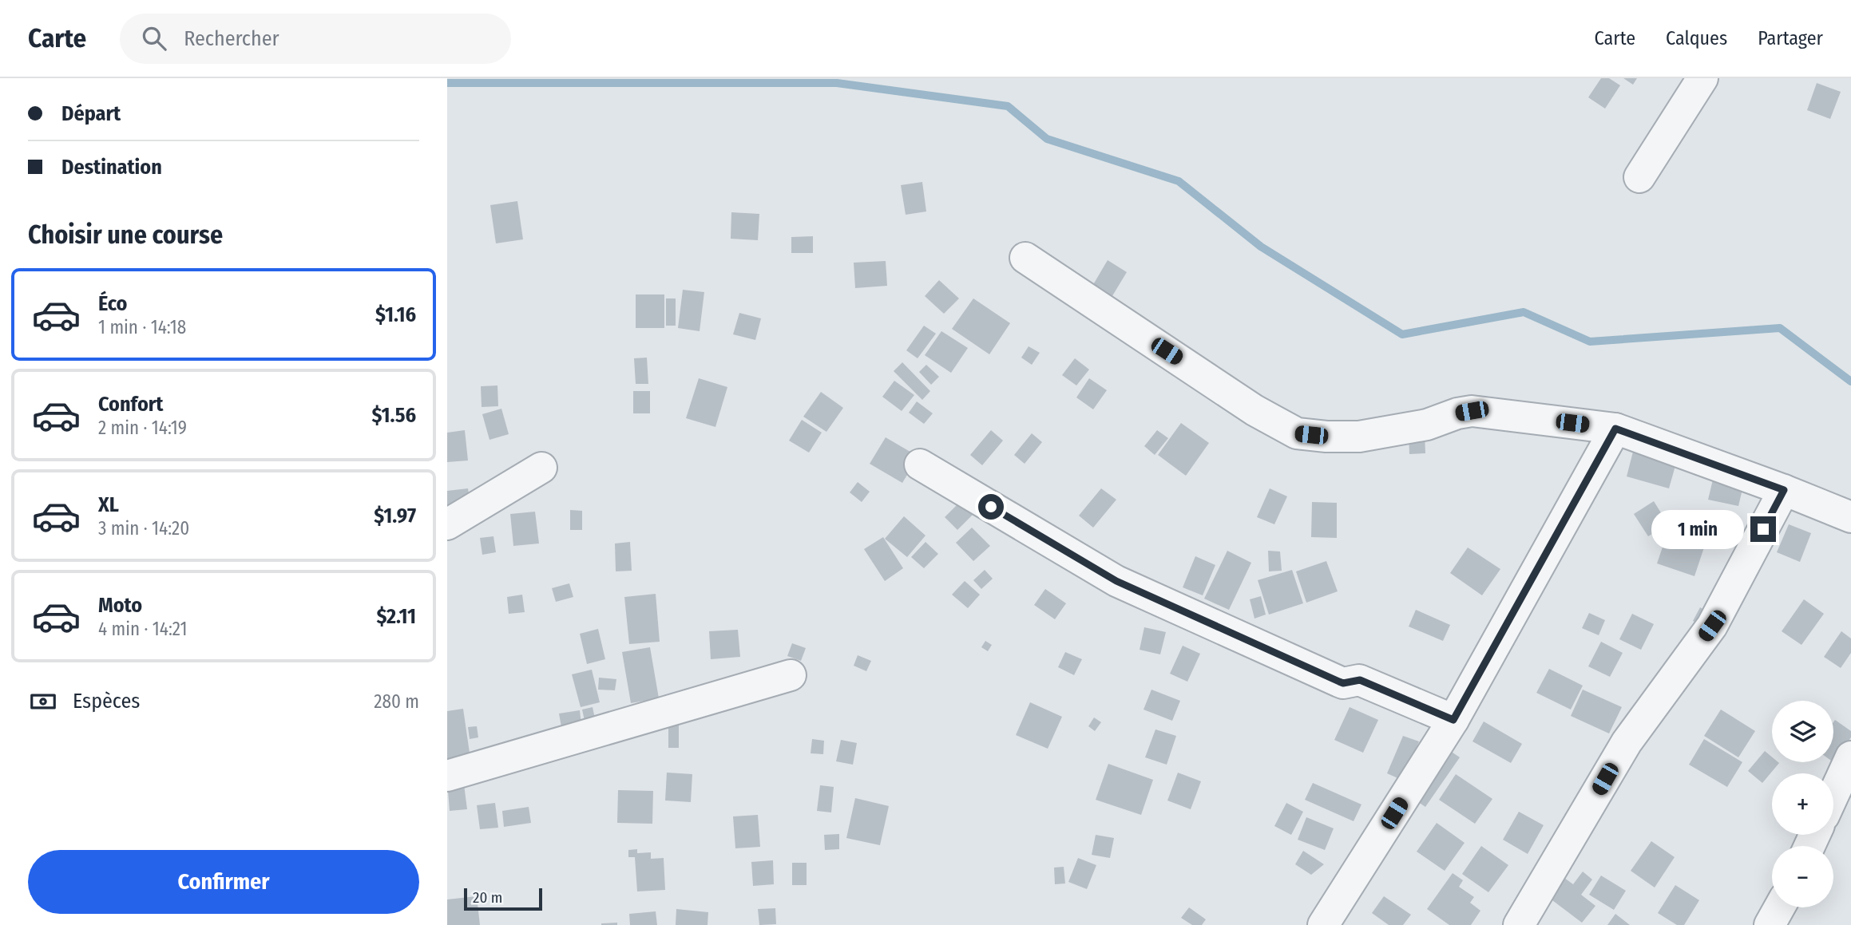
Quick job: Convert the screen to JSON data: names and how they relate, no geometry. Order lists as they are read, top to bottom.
{
  "scale_bar": "20 m",
  "page": {
    "header": "Carte",
    "search": "Rechercher",
    "nav": ["Carte", "Calques", "Partager"],
    "banner": ["Départ", "Destination"],
    "heading": "Choisir une course",
    "list": [
      {
        "name": "Éco",
        "note": "1 min · 14:18",
        "value": "$1.16"
      },
      {
        "name": "Confort",
        "note": "2 min · 14:19",
        "value": "$1.56"
      },
      {
        "name": "XL",
        "note": "3 min · 14:20",
        "value": "$1.97"
      },
      {
        "name": "Moto",
        "note": "4 min · 14:21",
        "value": "$2.11"
      }
    ],
    "bubble": "1 min",
    "pay": ["Espèces", "280 m"],
    "map_buttons": ["+", "−"],
    "buttons": "Confirmer",
    "scale": "20 m"
  }
}
